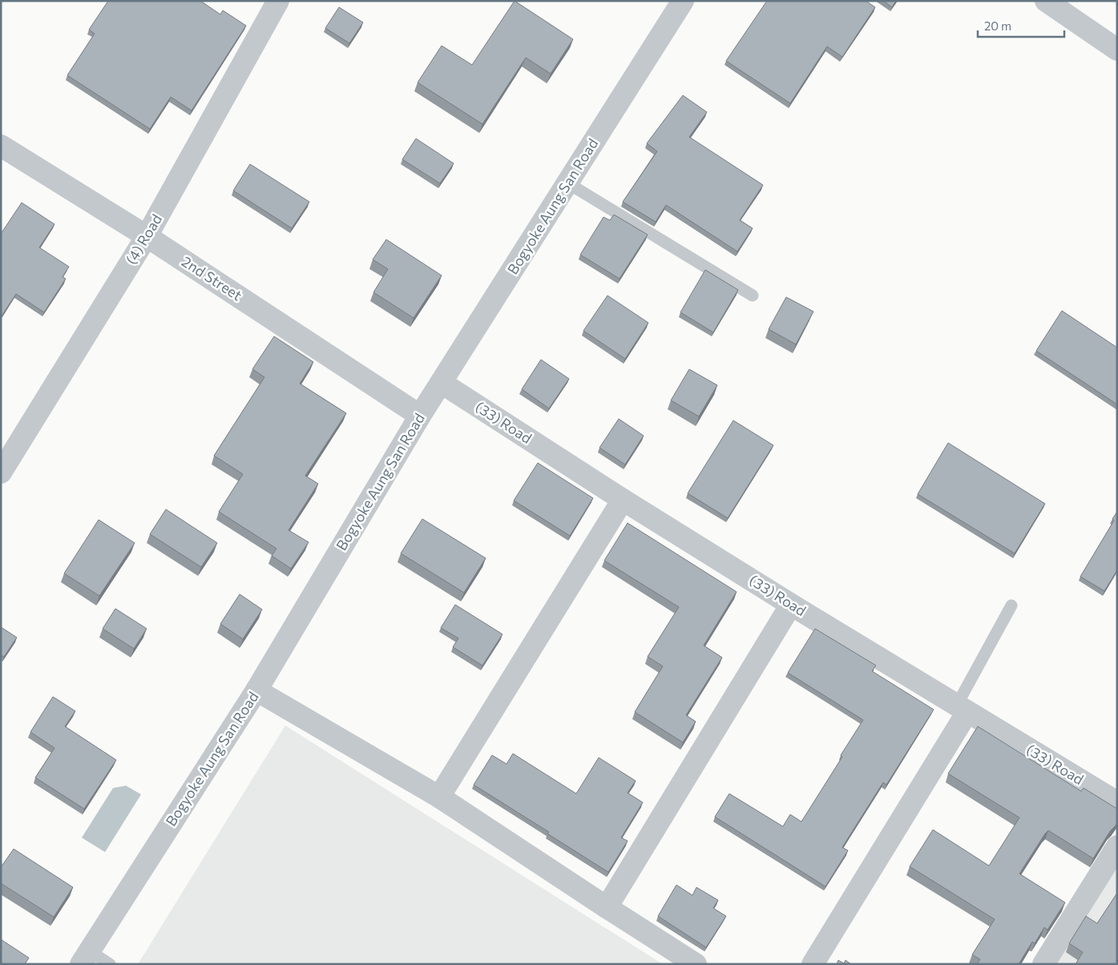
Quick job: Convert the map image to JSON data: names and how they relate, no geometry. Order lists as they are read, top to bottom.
{
  "streets": {
    "street": [
      "Bogyoke Aung San Road",
      "(4) Road",
      "2nd Street",
      "(33) Road"
    ]
  },
  "crossings": [
    ["Bogyoke Aung San Road", "2nd Street"],
    ["Bogyoke Aung San Road", "(33) Road"],
    ["(4) Road", "2nd Street"]
  ],
  "scale_bar": "20 m"
}
